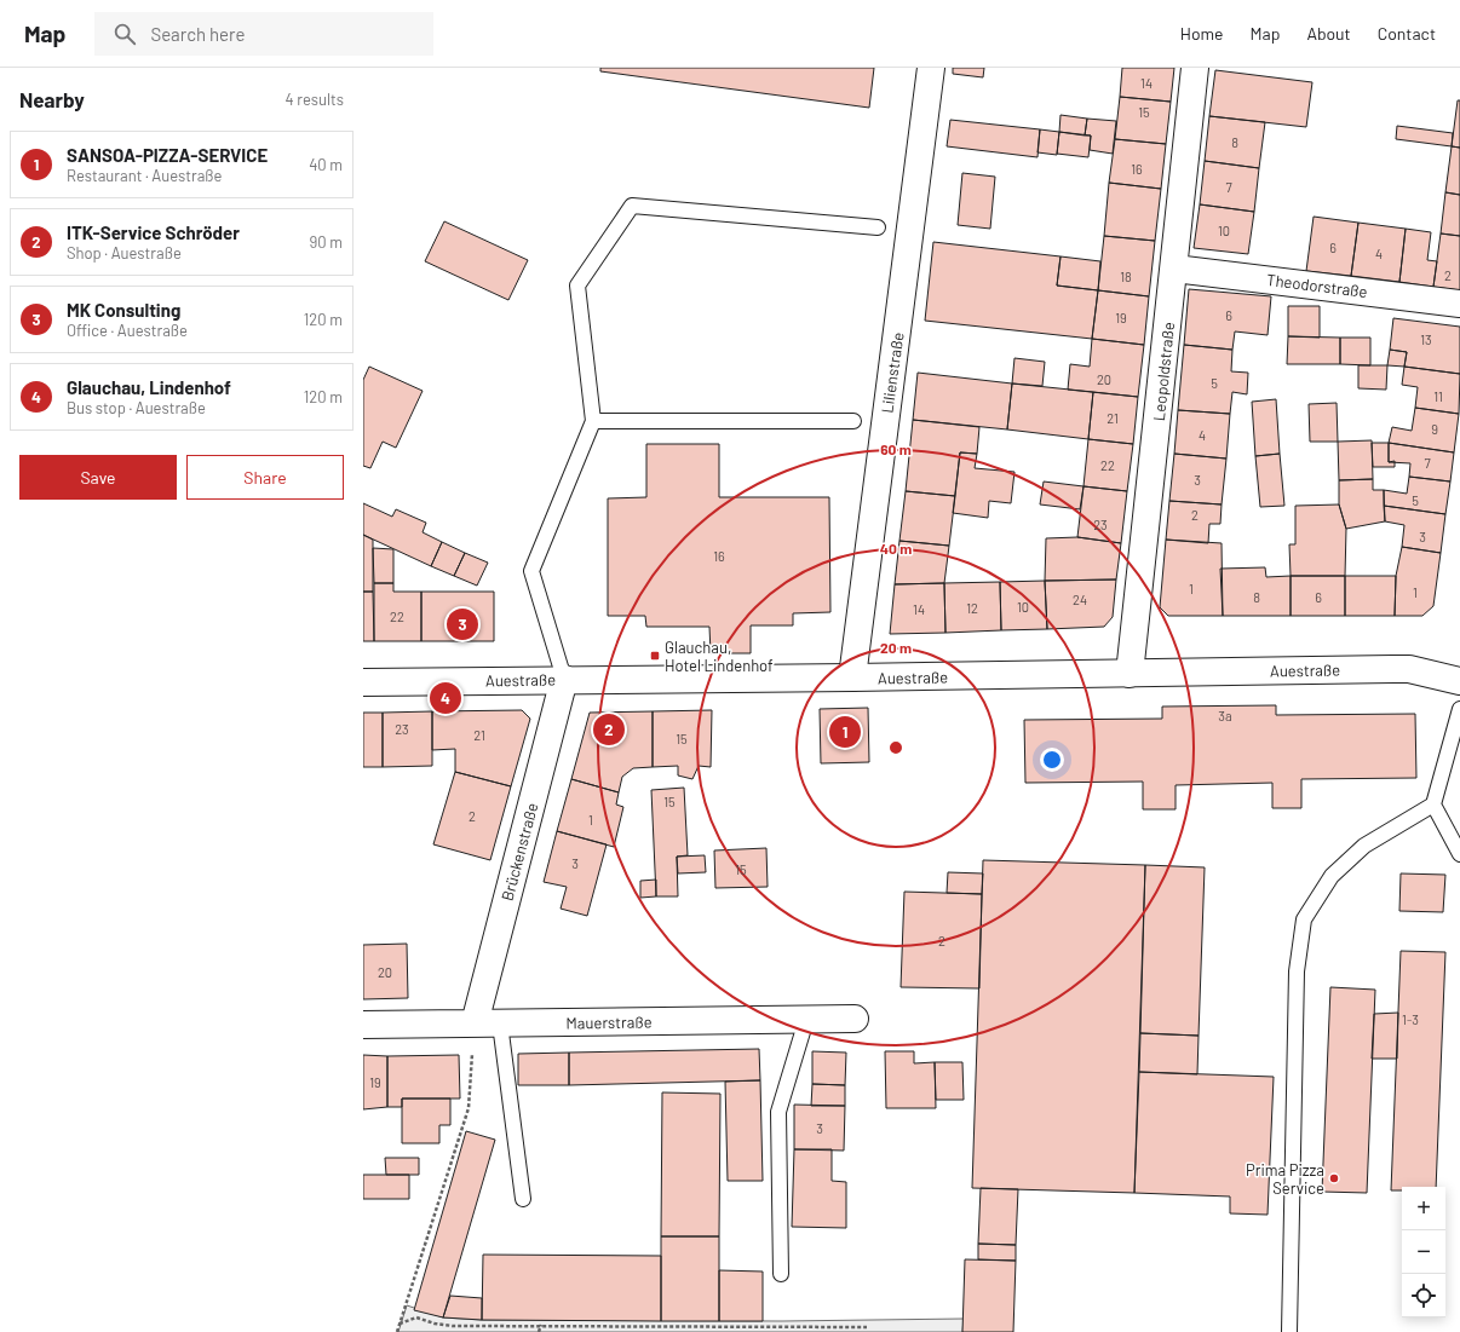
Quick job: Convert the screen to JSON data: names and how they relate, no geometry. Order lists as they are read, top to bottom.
{
  "streets": {
    "street": [
      "Theodorstraße",
      "Leopoldstraße",
      "Lilienstraße",
      "Auestraße",
      "Brückenstraße",
      "Mauerstraße"
    ]
  },
  "crossings": [
    ["Theodorstraße", "Leopoldstraße"],
    ["Leopoldstraße", "Auestraße"],
    ["Lilienstraße", "Auestraße"],
    ["Auestraße", "Brückenstraße"],
    ["Brückenstraße", "Mauerstraße"]
  ],
  "places": {
    "transit": ["Glauchau, Hotel Lindenhof"],
    "other": ["Prima Pizza Service"]
  },
  "house_numbers": [
    "14",
    "15",
    "8",
    "16",
    "7",
    "10",
    "6",
    "4",
    "2",
    "18",
    "6",
    "19",
    "13",
    "20",
    "5",
    "11",
    "21",
    "9",
    "4",
    "7",
    "22",
    "3",
    "5",
    "2",
    "23",
    "3",
    "16",
    "1",
    "1",
    "8",
    "6",
    "24",
    "10",
    "12",
    "14",
    "22",
    "3a",
    "23",
    "21",
    "15",
    "15",
    "2",
    "1",
    "3",
    "15",
    "2",
    "20",
    "1-3",
    "19",
    "3"
  ],
  "page": {
    "header": "Map",
    "search": "Search here",
    "nav": [
      "Home",
      "Map",
      "About",
      "Contact"
    ],
    "heading": ["Nearby", "4 results"],
    "list": [
      {
        "mark": "1",
        "name": "SANSOA-PIZZA-SERVICE",
        "note": "Restaurant · Auestraße",
        "value": "40 m"
      },
      {
        "mark": "2",
        "name": "ITK-Service Schröder",
        "note": "Shop · Auestraße",
        "value": "90 m"
      },
      {
        "mark": "3",
        "name": "MK Consulting",
        "note": "Office · Auestraße",
        "value": "120 m"
      },
      {
        "mark": "4",
        "name": "Glauchau, Lindenhof",
        "note": "Bus stop · Auestraße",
        "value": "120 m"
      }
    ],
    "buttons": ["Save", "Share"],
    "pins": [
      "3",
      "4",
      "2",
      "1"
    ],
    "map_buttons": ["+", "−"]
  },
  "rings": ["60 m", "40 m", "20 m"]
}
